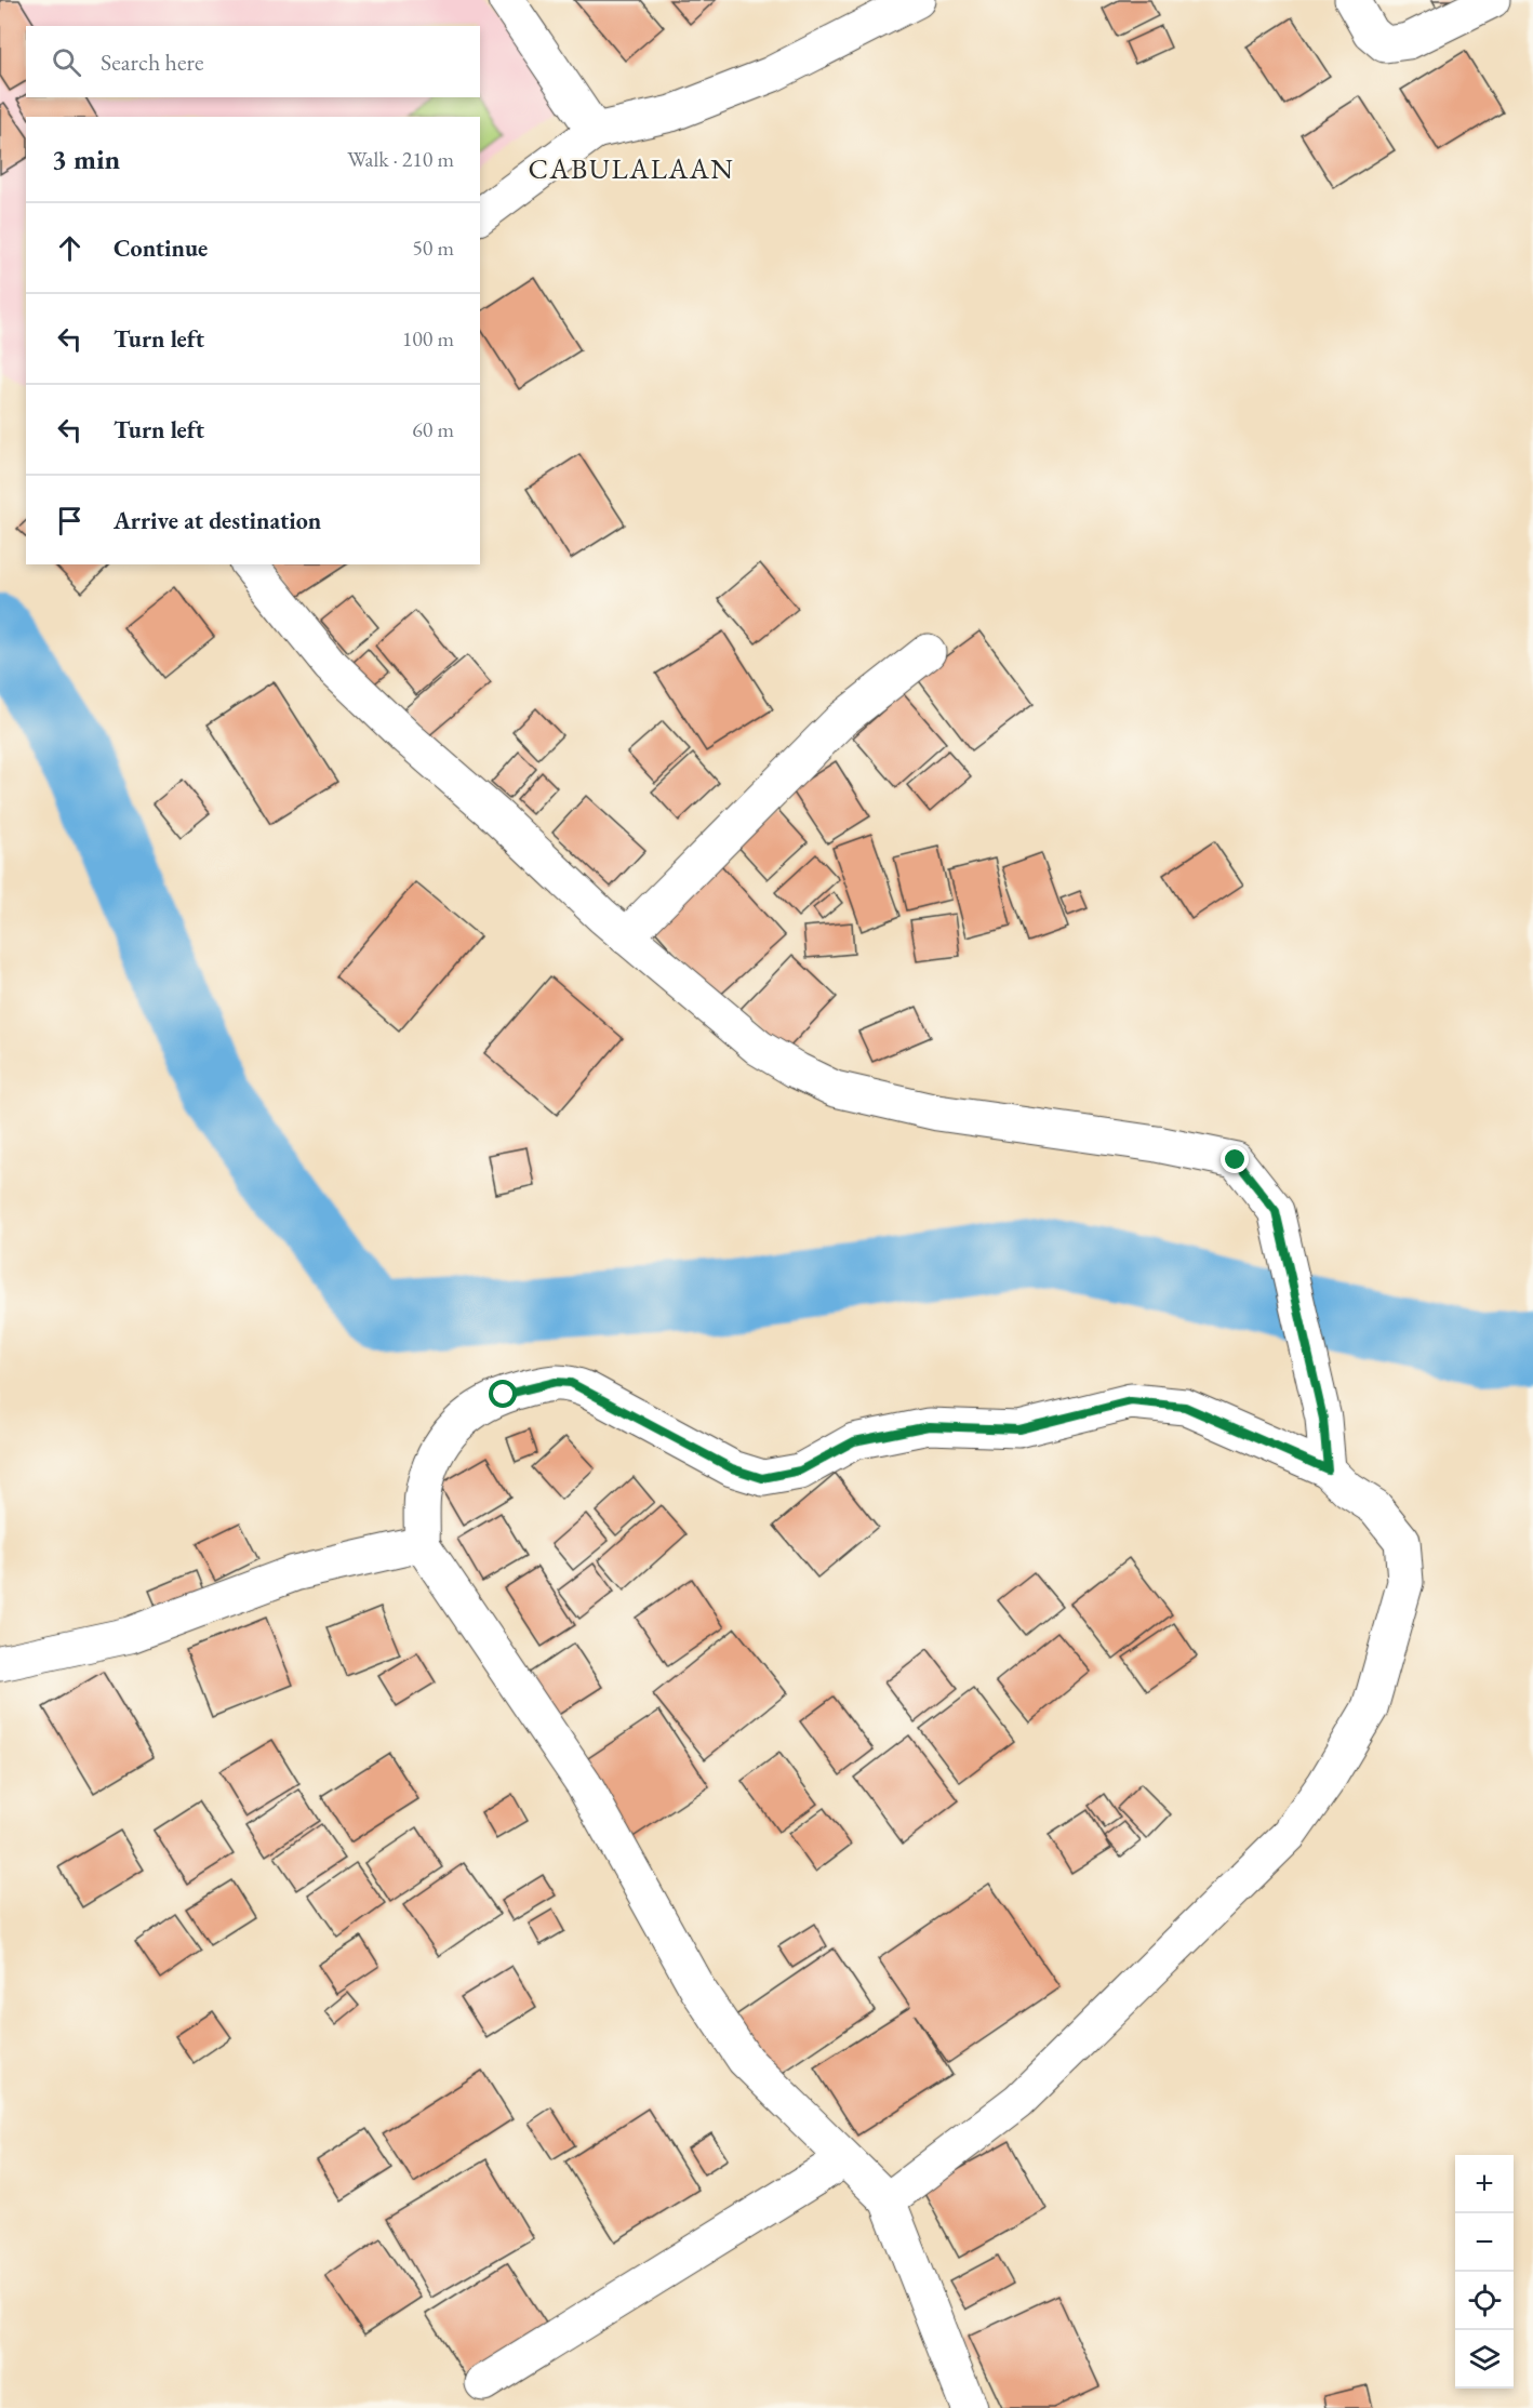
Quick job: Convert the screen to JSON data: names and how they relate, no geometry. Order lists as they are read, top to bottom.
{
  "districts": ["CABULALAAN"],
  "page": {
    "search": "Search here",
    "heading": ["3 min", "Walk · 210 m"],
    "list": [
      ["Continue", "50 m"],
      ["Turn left", "100 m"],
      ["Turn left", "60 m"],
      "Arrive at destination"
    ],
    "map_buttons": ["+", "−"]
  }
}
